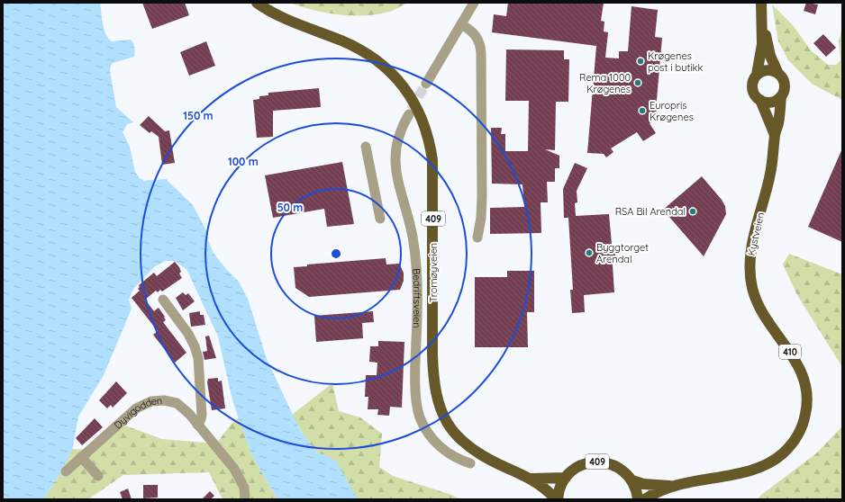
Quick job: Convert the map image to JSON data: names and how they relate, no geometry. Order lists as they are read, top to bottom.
{
  "streets": {
    "main road": [
      "409",
      "Kystveien",
      "Tromøyveien",
      "410"
    ],
    "street": ["Bedriftsveien", "Dyvigodden"]
  },
  "crossings": [
    ["409", "Kystveien"],
    ["409", "Tromøyveien"],
    ["Kystveien", "410"]
  ],
  "places": [
    "Krøgenes post i butikk",
    "Rema 1000 Krøgenes",
    "Europris Krøgenes",
    "RSA Bil Arendal",
    "Byggtorget Arendal"
  ],
  "rings": ["150 m", "100 m", "50 m"]
}
